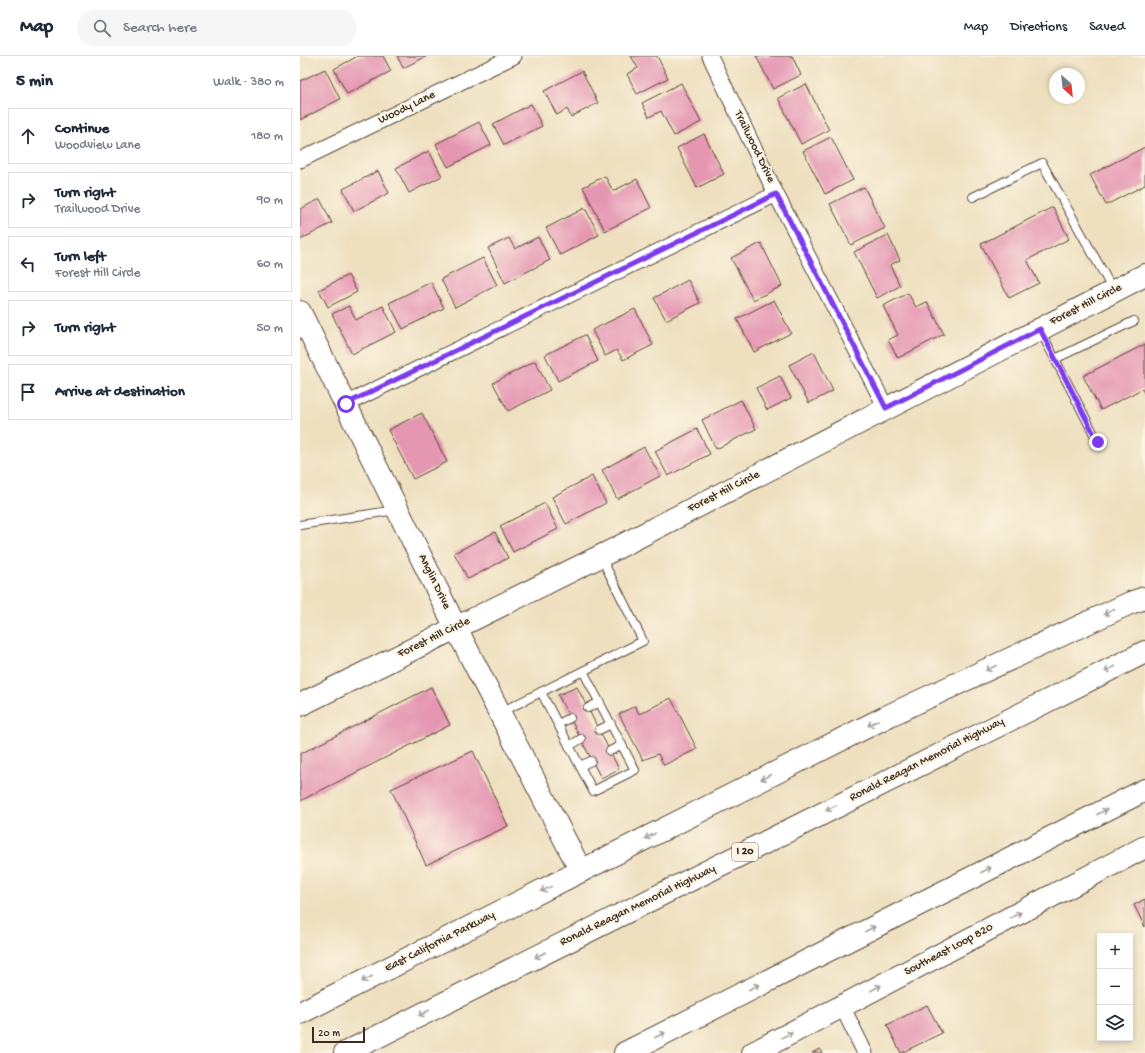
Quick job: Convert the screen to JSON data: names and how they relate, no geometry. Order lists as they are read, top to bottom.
{
  "streets": {
    "main road": [
      "Forest Hill Circle",
      "Anglin Drive",
      "Ronald Reagan Memorial Highway",
      "I 20",
      "East California Parkway",
      "Southeast Loop 820"
    ],
    "street": ["Woody Lane", "Trailwood Drive"]
  },
  "crossings": [
    ["Trailwood Drive", "Forest Hill Circle"],
    ["Forest Hill Circle", "Anglin Drive"],
    ["Anglin Drive", "East California Parkway"]
  ],
  "scale_bar": "20 m",
  "north": "bottom right",
  "page": {
    "header": "Map",
    "search": "Search here",
    "nav": ["Map", "Directions", "Saved"],
    "heading": ["5 min", "Walk · 380 m"],
    "list": [
      ["Continue", "Woodview Lane", "180 m"],
      ["Turn right", "Trailwood Drive", "90 m"],
      ["Turn left", "Forest Hill Circle", "60 m"],
      ["Turn right", "50 m"],
      "Arrive at destination"
    ],
    "map_buttons": ["+", "−"],
    "scale": "20 m"
  }
}
